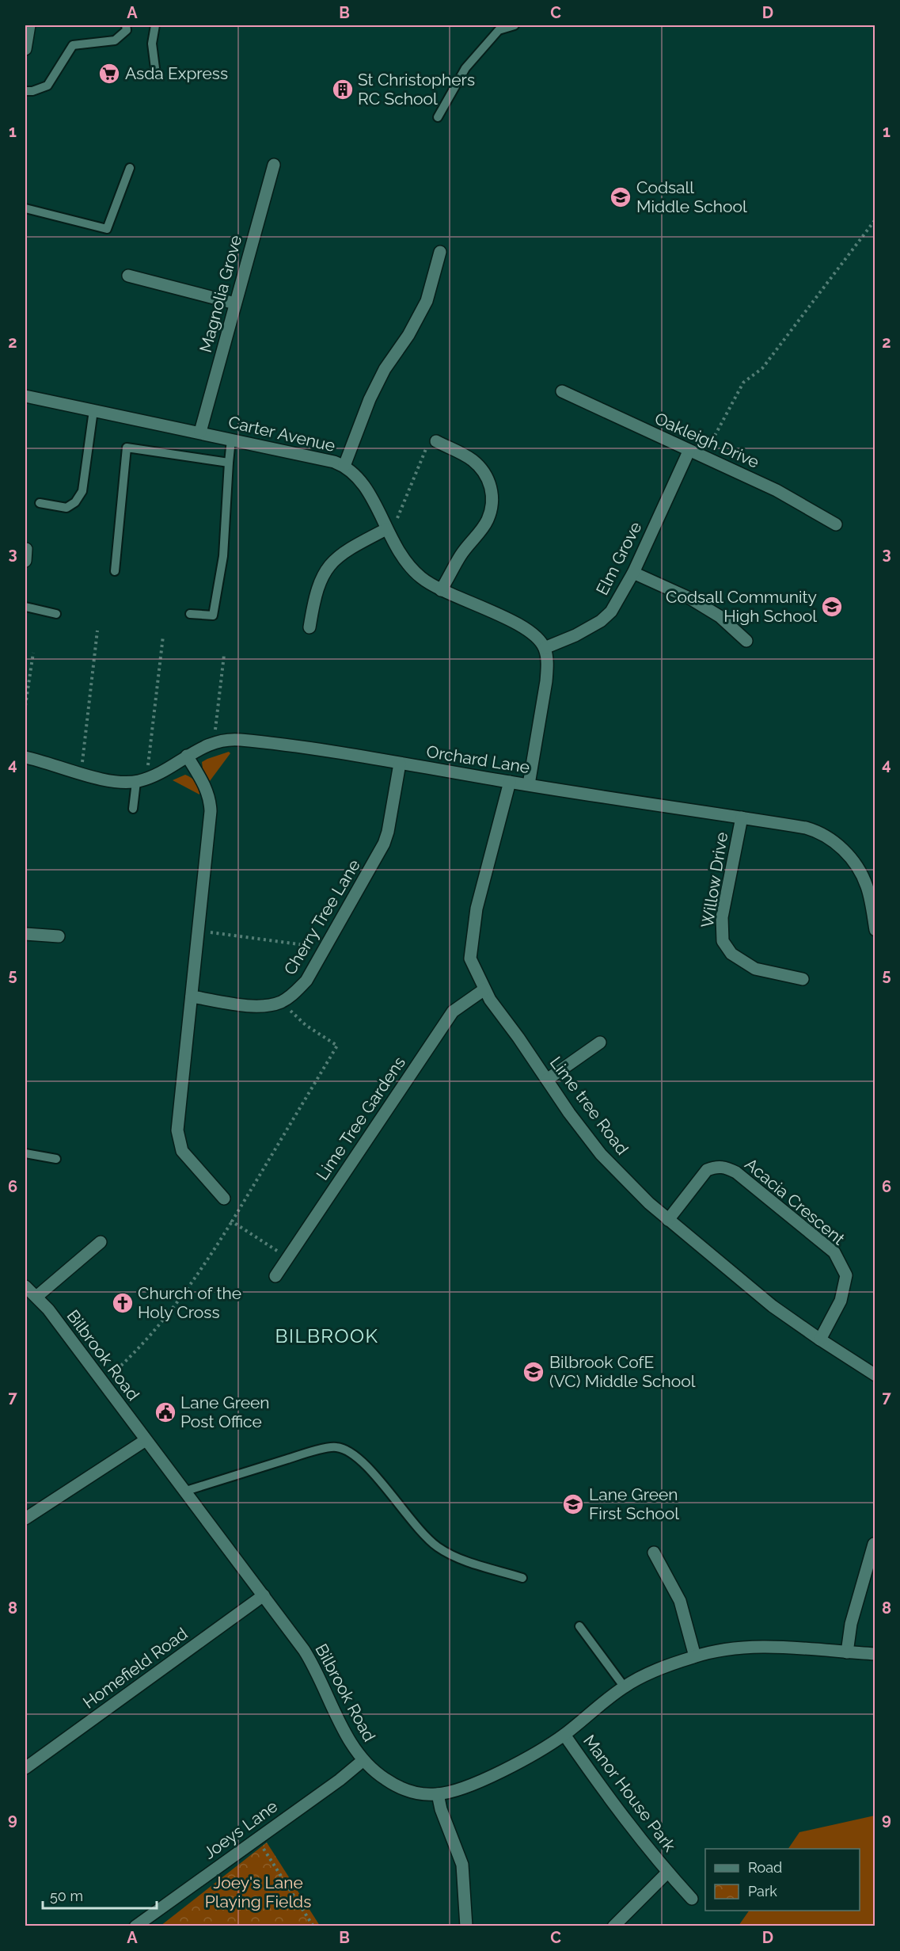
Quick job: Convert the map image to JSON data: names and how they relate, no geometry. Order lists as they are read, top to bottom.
{
  "streets": {
    "street": [
      "Magnolia Grove",
      "Carter Avenue",
      "Oakleigh Drive",
      "Elm Grove",
      "Orchard Lane",
      "Willow Drive",
      "Cherry Tree Lane",
      "Lime tree Road",
      "Lime Tree Gardens",
      "Acacia Crescent",
      "Bilbrook Road",
      "Homefield Road",
      "Manor House Park",
      "Joeys Lane"
    ]
  },
  "crossings": [
    ["Magnolia Grove", "Carter Avenue"],
    ["Carter Avenue", "Elm Grove"],
    ["Oakleigh Drive", "Elm Grove"],
    ["Orchard Lane", "Willow Drive"],
    ["Orchard Lane", "Cherry Tree Lane"],
    ["Orchard Lane", "Lime tree Road"],
    ["Lime tree Road", "Lime Tree Gardens"],
    ["Lime tree Road", "Acacia Crescent"],
    ["Bilbrook Road", "Homefield Road"],
    ["Bilbrook Road", "Manor House Park"],
    ["Bilbrook Road", "Joeys Lane"]
  ],
  "districts": ["BILBROOK"],
  "parks": ["Joey's Lane Playing Fields"],
  "places": {
    "supermarket": ["Asda Express"],
    "building": ["St Christophers RC School"],
    "school or university": [
      "Codsall Middle School",
      "Codsall Community High School",
      "Bilbrook CofE (VC) Middle School",
      "Lane Green First School"
    ],
    "church": ["Church of the Holy Cross"],
    "public building": ["Lane Green Post Office"]
  },
  "legend": ["Road", "Park"],
  "scale_bar": "50 m",
  "grid": {
    "columns": [
      "A",
      "B",
      "C",
      "D"
    ],
    "rows": [
      "1",
      "2",
      "3",
      "4",
      "5",
      "6",
      "7",
      "8",
      "9"
    ]
  }
}
